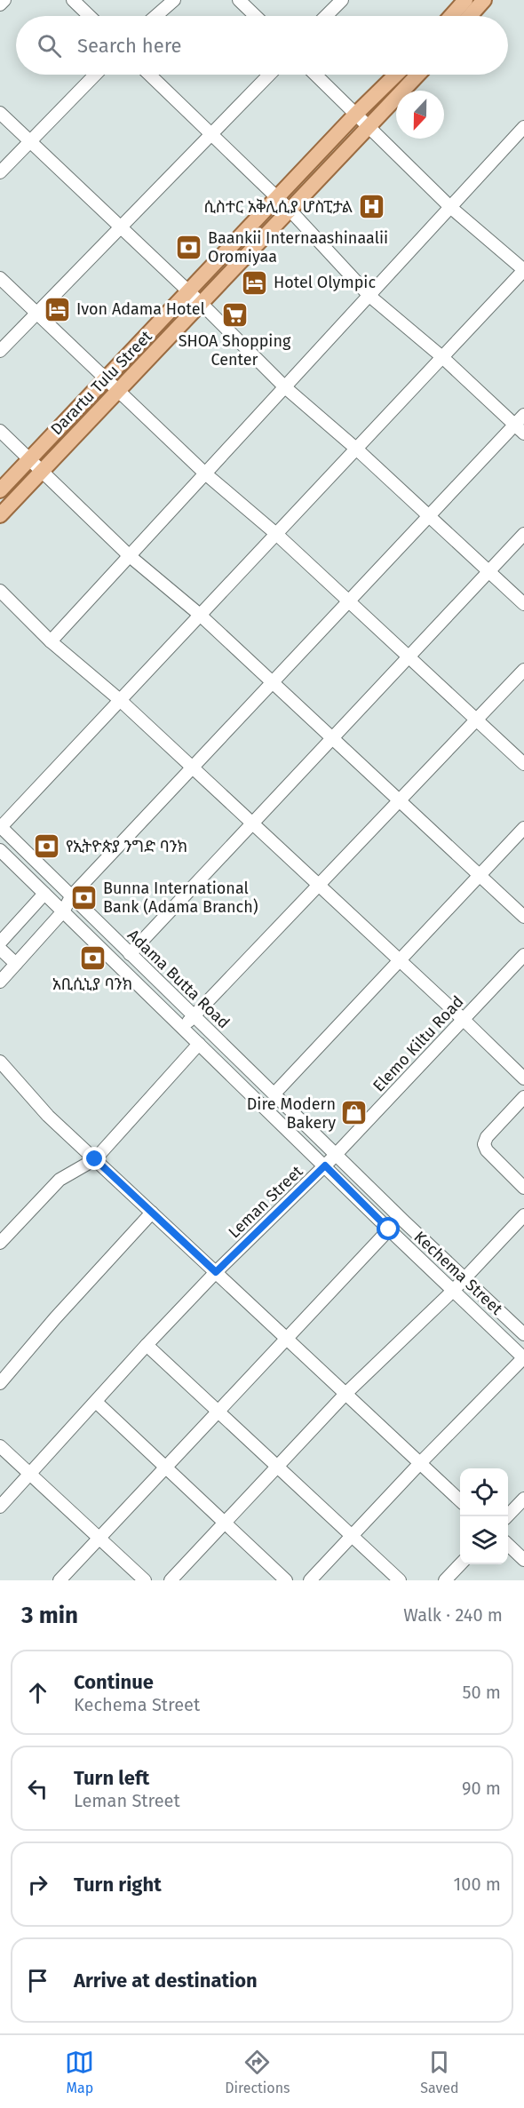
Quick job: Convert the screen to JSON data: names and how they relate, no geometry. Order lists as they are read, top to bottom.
{
  "streets": {
    "main road": ["Darartu Tulu Street"],
    "street": [
      "Adama Butta Road",
      "Elemo Kiltu Road",
      "Leman Street",
      "Kechema Street"
    ]
  },
  "crossings": [
    ["Adama Butta Road", "Elemo Kiltu Road"],
    ["Adama Butta Road", "Leman Street"],
    ["Adama Butta Road", "Kechema Street"],
    ["Elemo Kiltu Road", "Leman Street"],
    ["Elemo Kiltu Road", "Kechema Street"],
    ["Leman Street", "Kechema Street"]
  ],
  "places": {
    "hospital": ["ሲስተር አቅሊሲያ ሆስፒታል"],
    "bank": [
      "Baankii Internaashinaalii Oromiyaa",
      "የኢትዮጵያ ንግድ ባንክ",
      "Bunna International Bank (Adama Branch)",
      "አቢሲኒያ ባንክ"
    ],
    "hotel": ["Hotel Olympic", "Ivon Adama Hotel"],
    "supermarket": ["SHOA Shopping Center"],
    "shop": ["Dire Modern Bakery"]
  },
  "north": "bottom",
  "page": {
    "search": "Search here",
    "heading": ["3 min", "Walk · 240 m"],
    "list": [
      ["Continue", "Kechema Street", "50 m"],
      ["Turn left", "Leman Street", "90 m"],
      ["Turn right", "100 m"],
      "Arrive at destination"
    ],
    "nav": ["Map", "Directions", "Saved"]
  }
}
